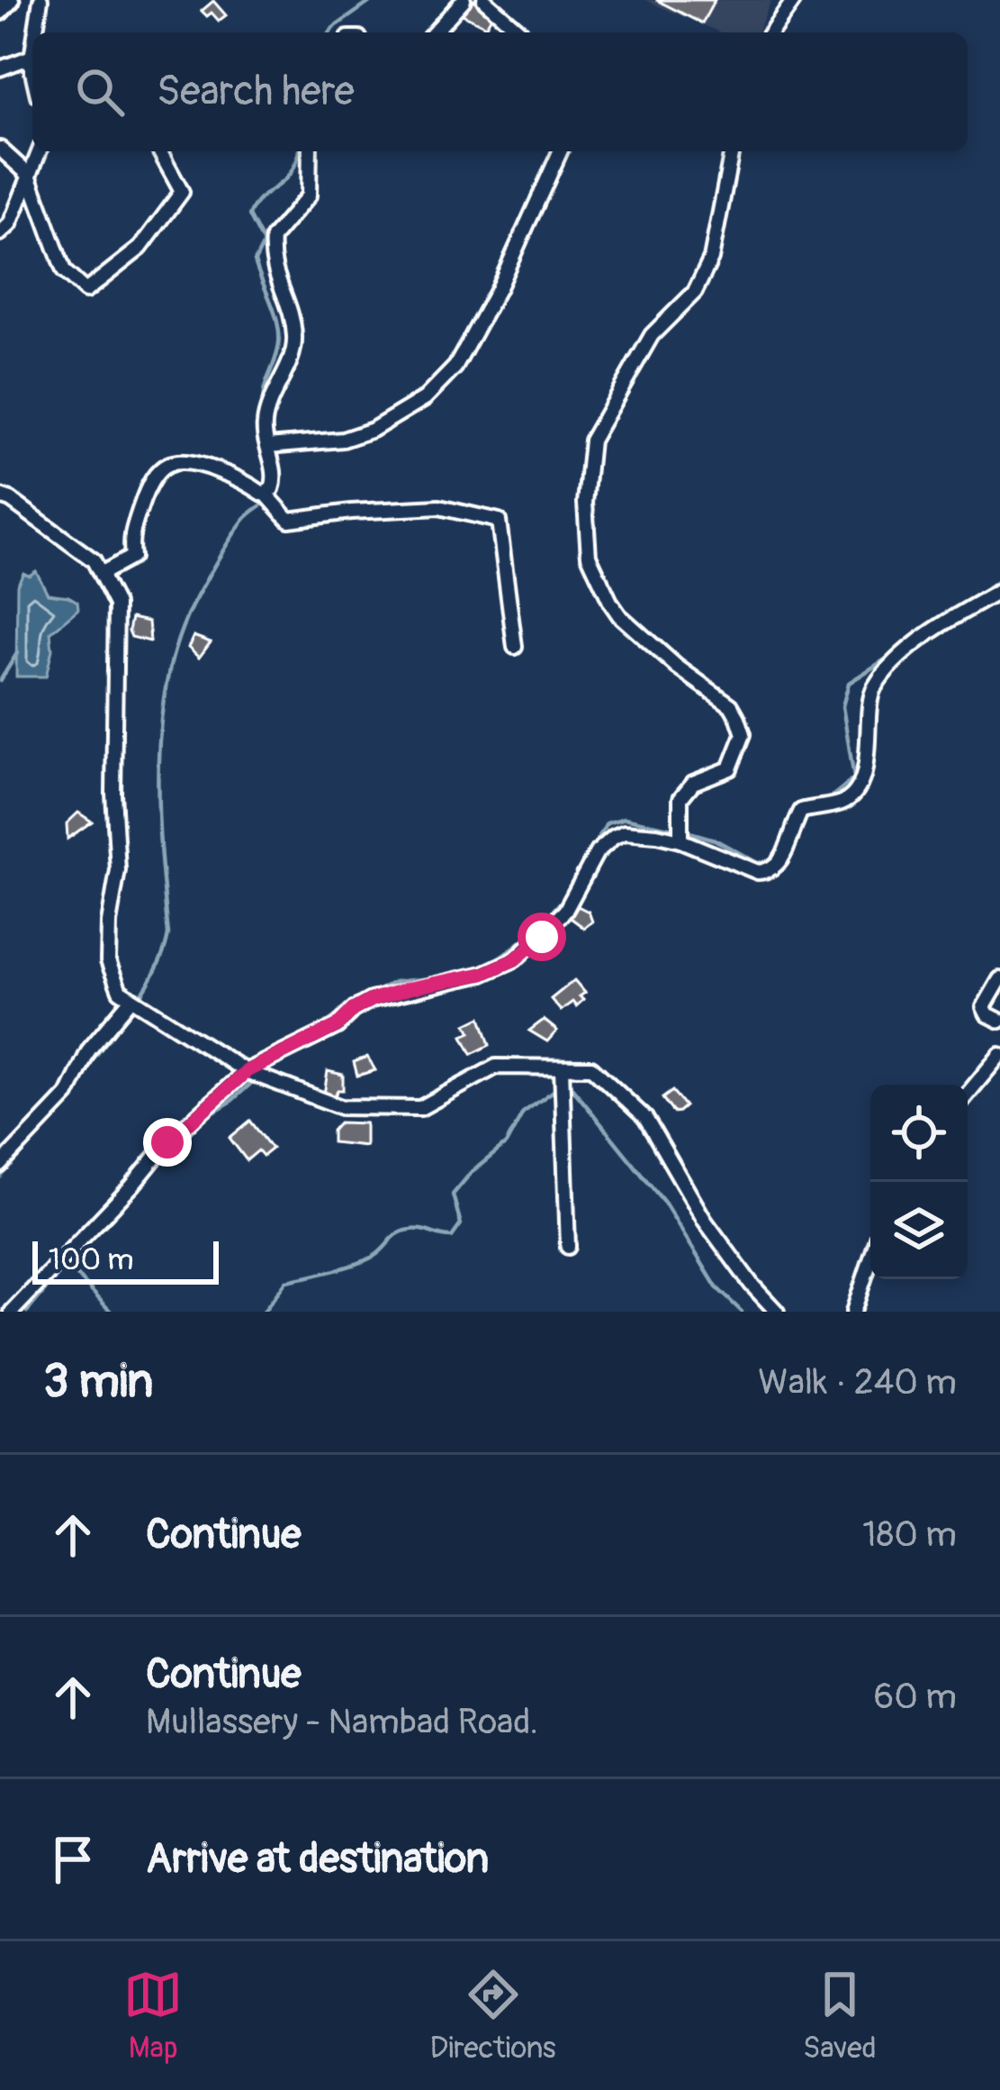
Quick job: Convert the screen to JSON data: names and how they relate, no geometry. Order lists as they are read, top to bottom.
{
  "scale_bar": "100 m",
  "page": {
    "search": "Search here",
    "scale": "100 m",
    "heading": ["3 min", "Walk · 240 m"],
    "list": [
      ["Continue", "180 m"],
      ["Continue", "Mullassery - Nambad Road.", "60 m"],
      "Arrive at destination"
    ],
    "nav": ["Map", "Directions", "Saved"]
  }
}
